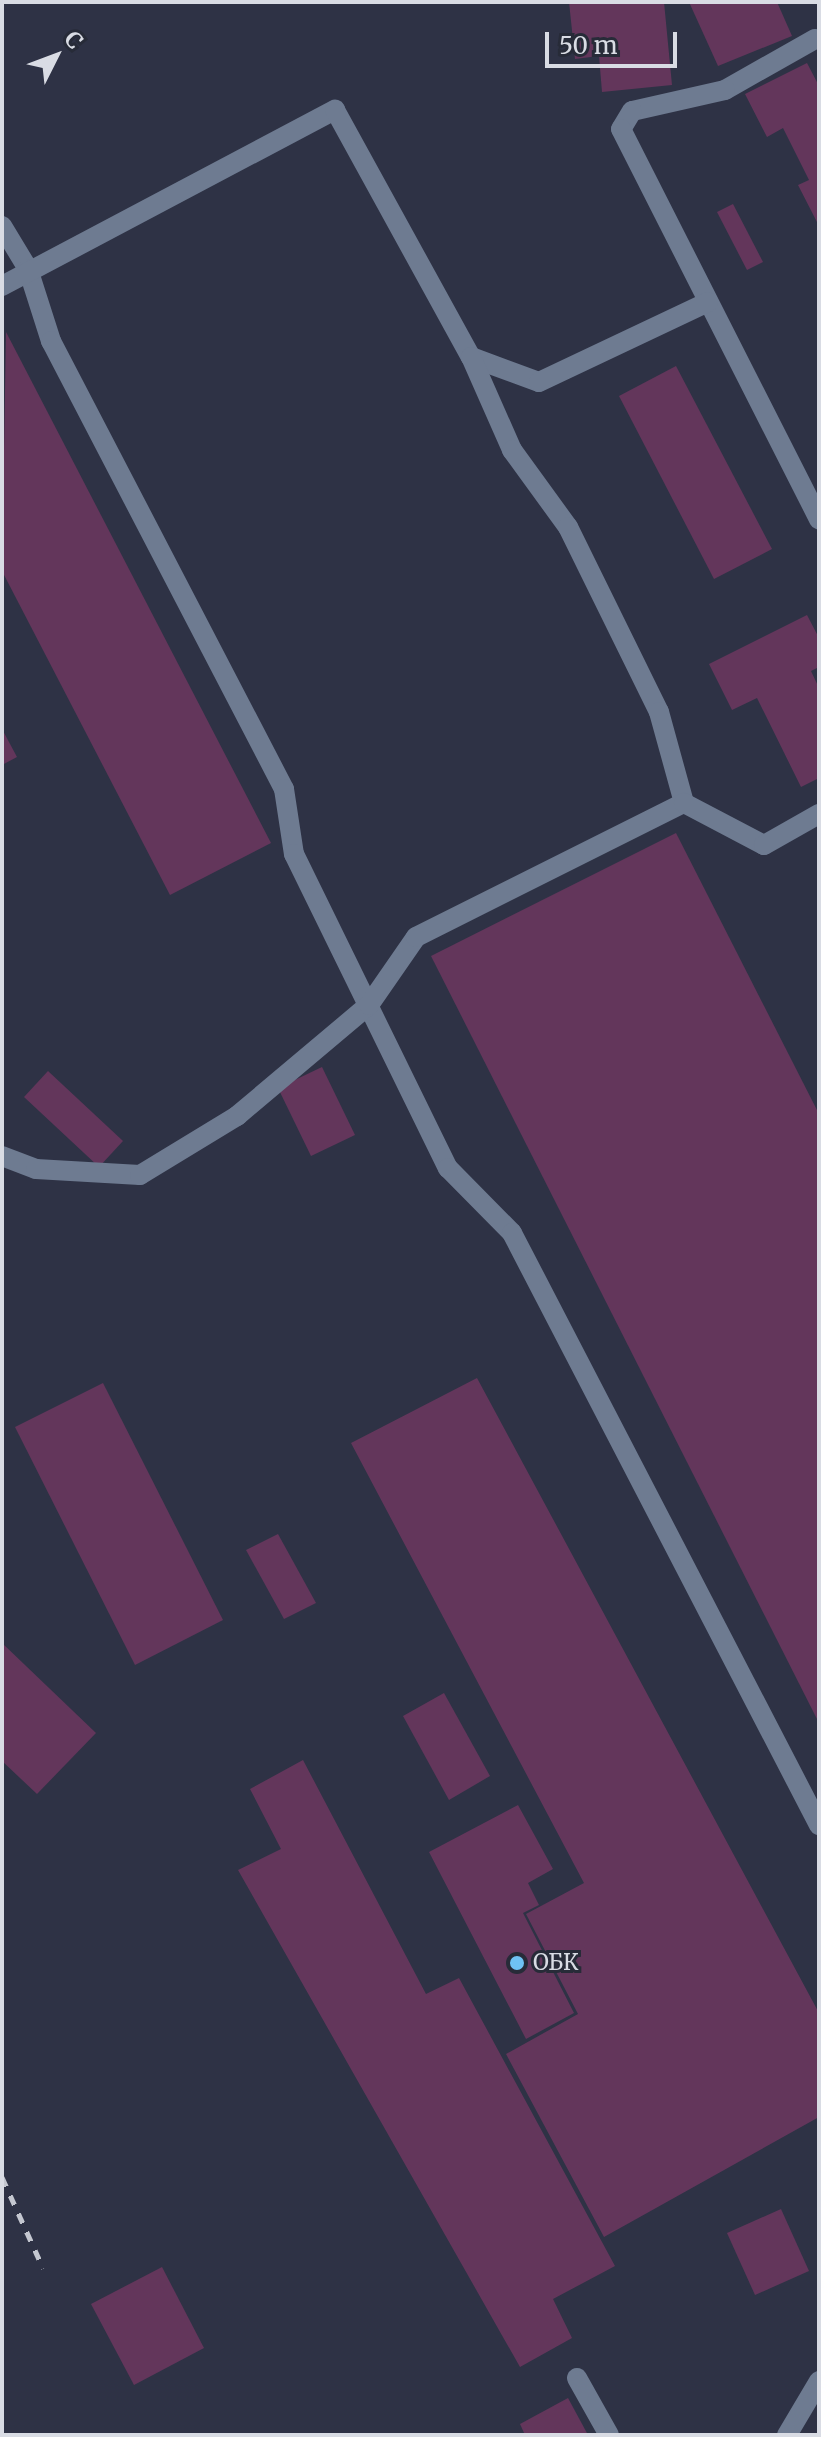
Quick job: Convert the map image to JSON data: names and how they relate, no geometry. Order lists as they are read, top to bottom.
{
  "places": ["ОБК"],
  "scale_bar": "50 m",
  "north": "top right"
}
